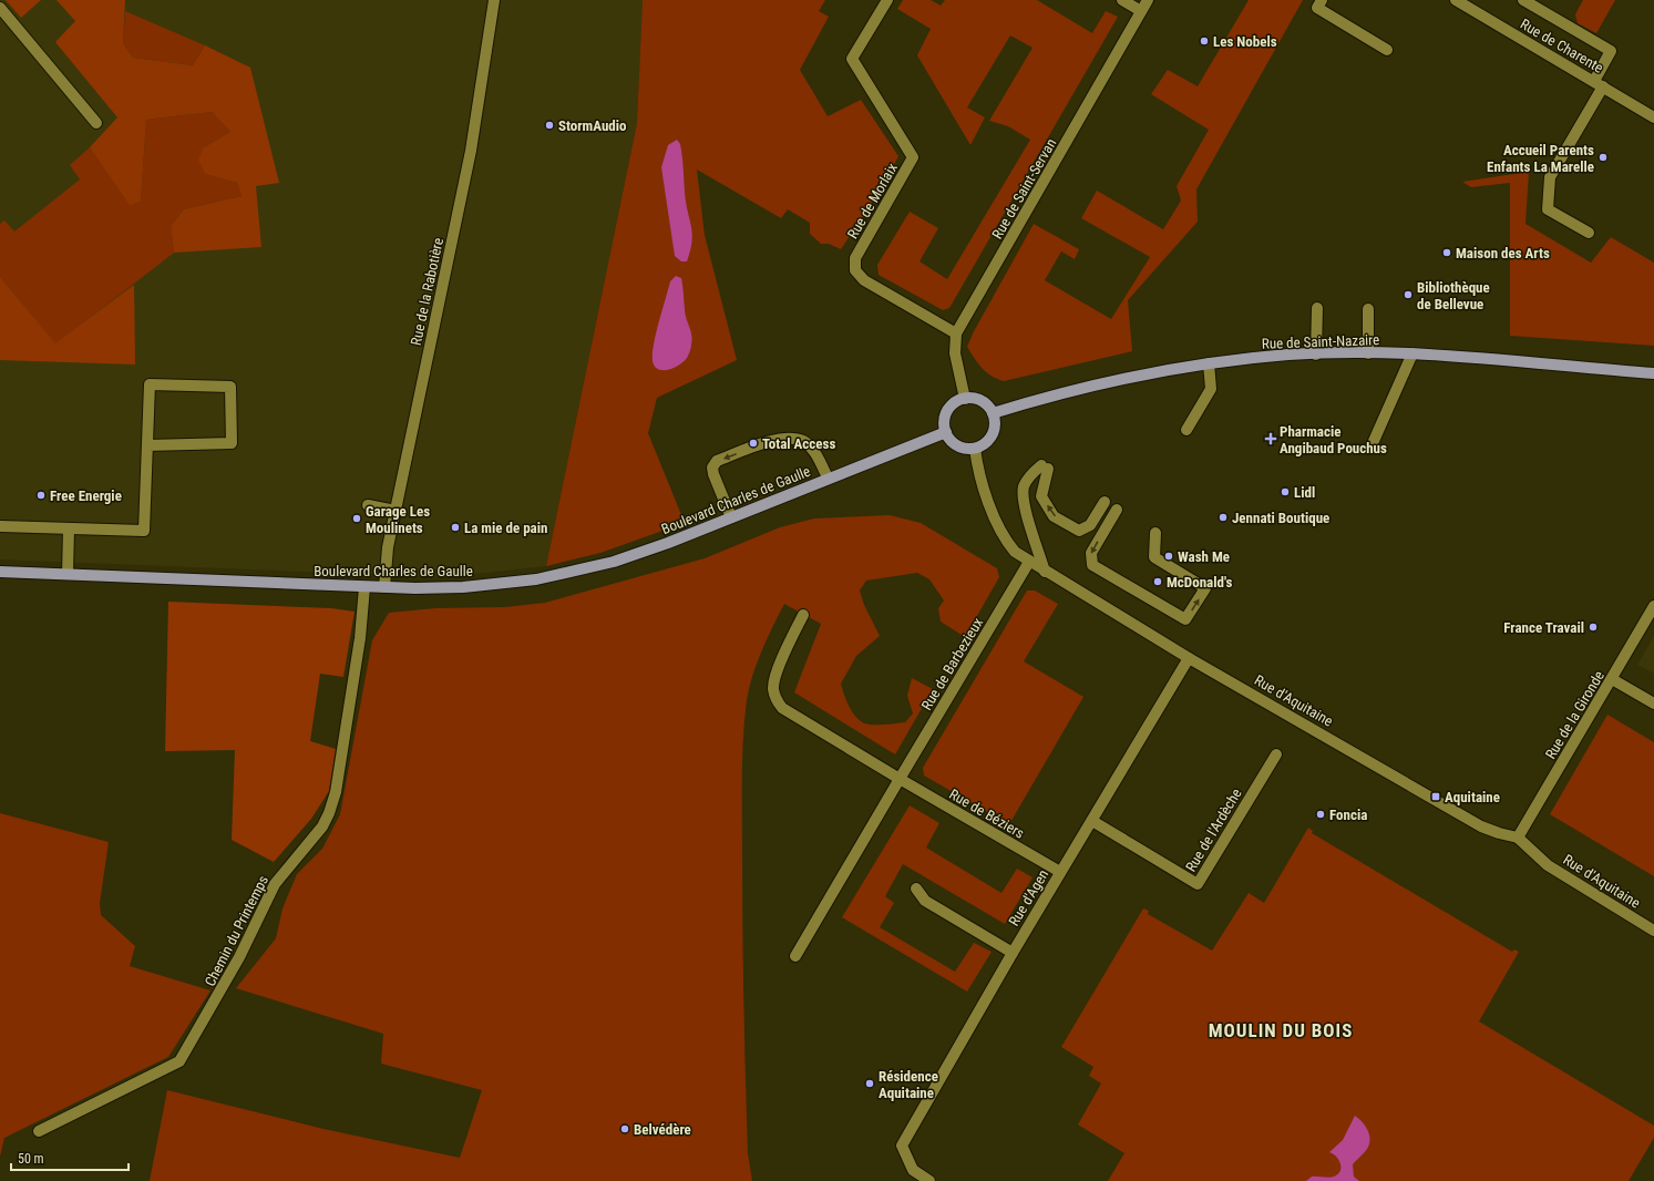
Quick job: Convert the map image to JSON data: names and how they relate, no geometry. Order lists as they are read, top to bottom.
{
  "streets": {
    "main road": ["Rue de Saint-Nazaire", "Boulevard Charles de Gaulle"],
    "street": [
      "Rue de Charente",
      "Rue de Saint-Servan",
      "Rue de Morlaix",
      "Rue de la Rabotière",
      "Rue de Barbezieux",
      "Rue d'Aquitaine",
      "Rue de la Gironde",
      "Rue de Béziers",
      "Rue de l'Ardèche",
      "Rue d'Agen",
      "Chemin du Printemps"
    ]
  },
  "crossings": [
    ["Rue de Saint-Servan", "Rue de Morlaix"],
    ["Rue de Saint-Servan", "Rue de Saint-Nazaire"],
    ["Rue de Saint-Servan", "Boulevard Charles de Gaulle"],
    ["Rue de Saint-Servan", "Rue d'Aquitaine"],
    ["Rue de la Rabotière", "Boulevard Charles de Gaulle"],
    ["Rue de Saint-Nazaire", "Boulevard Charles de Gaulle"],
    ["Rue de Saint-Nazaire", "Rue d'Aquitaine"],
    ["Boulevard Charles de Gaulle", "Rue d'Aquitaine"],
    ["Boulevard Charles de Gaulle", "Chemin du Printemps"],
    ["Rue de Barbezieux", "Rue d'Aquitaine"],
    ["Rue de Barbezieux", "Rue de Béziers"],
    ["Rue d'Aquitaine", "Rue de la Gironde"],
    ["Rue d'Aquitaine", "Rue d'Agen"],
    ["Rue de Béziers", "Rue d'Agen"],
    ["Rue de l'Ardèche", "Rue d'Agen"]
  ],
  "districts": ["MOULIN DU BOIS"],
  "places": {
    "other": [
      "Les Nobels",
      "StormAudio",
      "Accueil Parents Enfants La Marelle",
      "Maison des Arts",
      "Bibliothèque de Bellevue",
      "Total Access",
      "Lidl",
      "Free Energie",
      "Jennati Boutique",
      "Garage Les Moulinets",
      "La mie de pain",
      "Wash Me",
      "McDonald's",
      "France Travail",
      "Foncia",
      "Résidence Aquitaine",
      "Belvédère"
    ],
    "health": ["Pharmacie Angibaud Pouchus"],
    "transit": ["Aquitaine"]
  },
  "scale_bar": "50 m"
}
